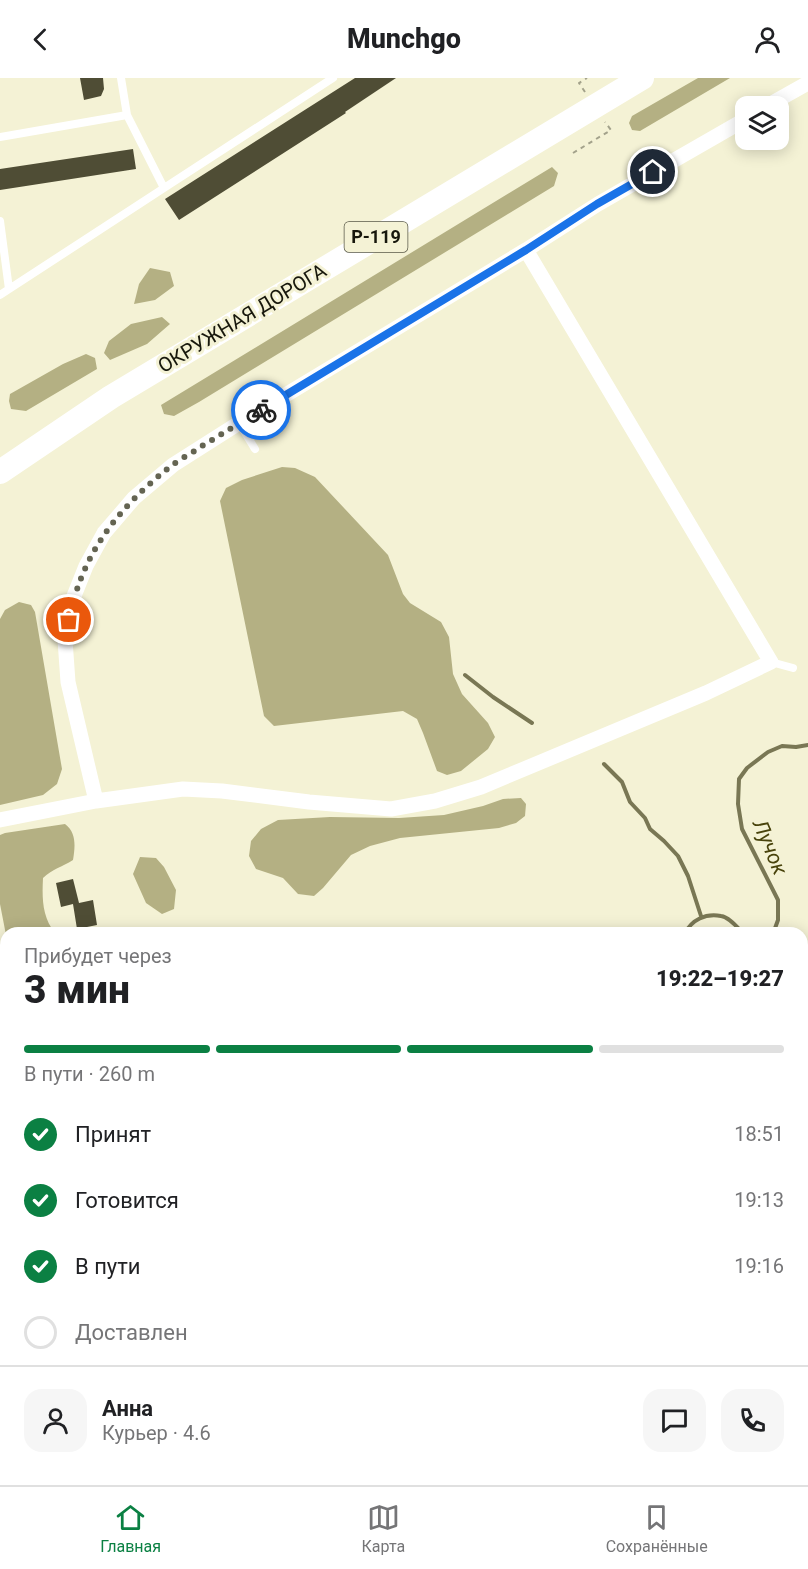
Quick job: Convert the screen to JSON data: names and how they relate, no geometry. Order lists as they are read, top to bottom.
{
  "streets": {
    "highway": ["Р-119", "ОКРУЖНАЯ ДОРОГА"]
  },
  "water": ["Лучок"],
  "page": {
    "header": "Munchgo",
    "heading": ["3 мин", "Прибудет через", "19:22–19:27"],
    "panel": ["Анна", "Курьер · 4.6"],
    "bar": "В пути · 260 m",
    "list": [
      ["Принят", "18:51"],
      ["Готовится", "19:13"],
      ["В пути", "19:16"],
      "Доставлен"
    ],
    "tabs": ["Главная", "Карта", "Сохранённые"]
  }
}
